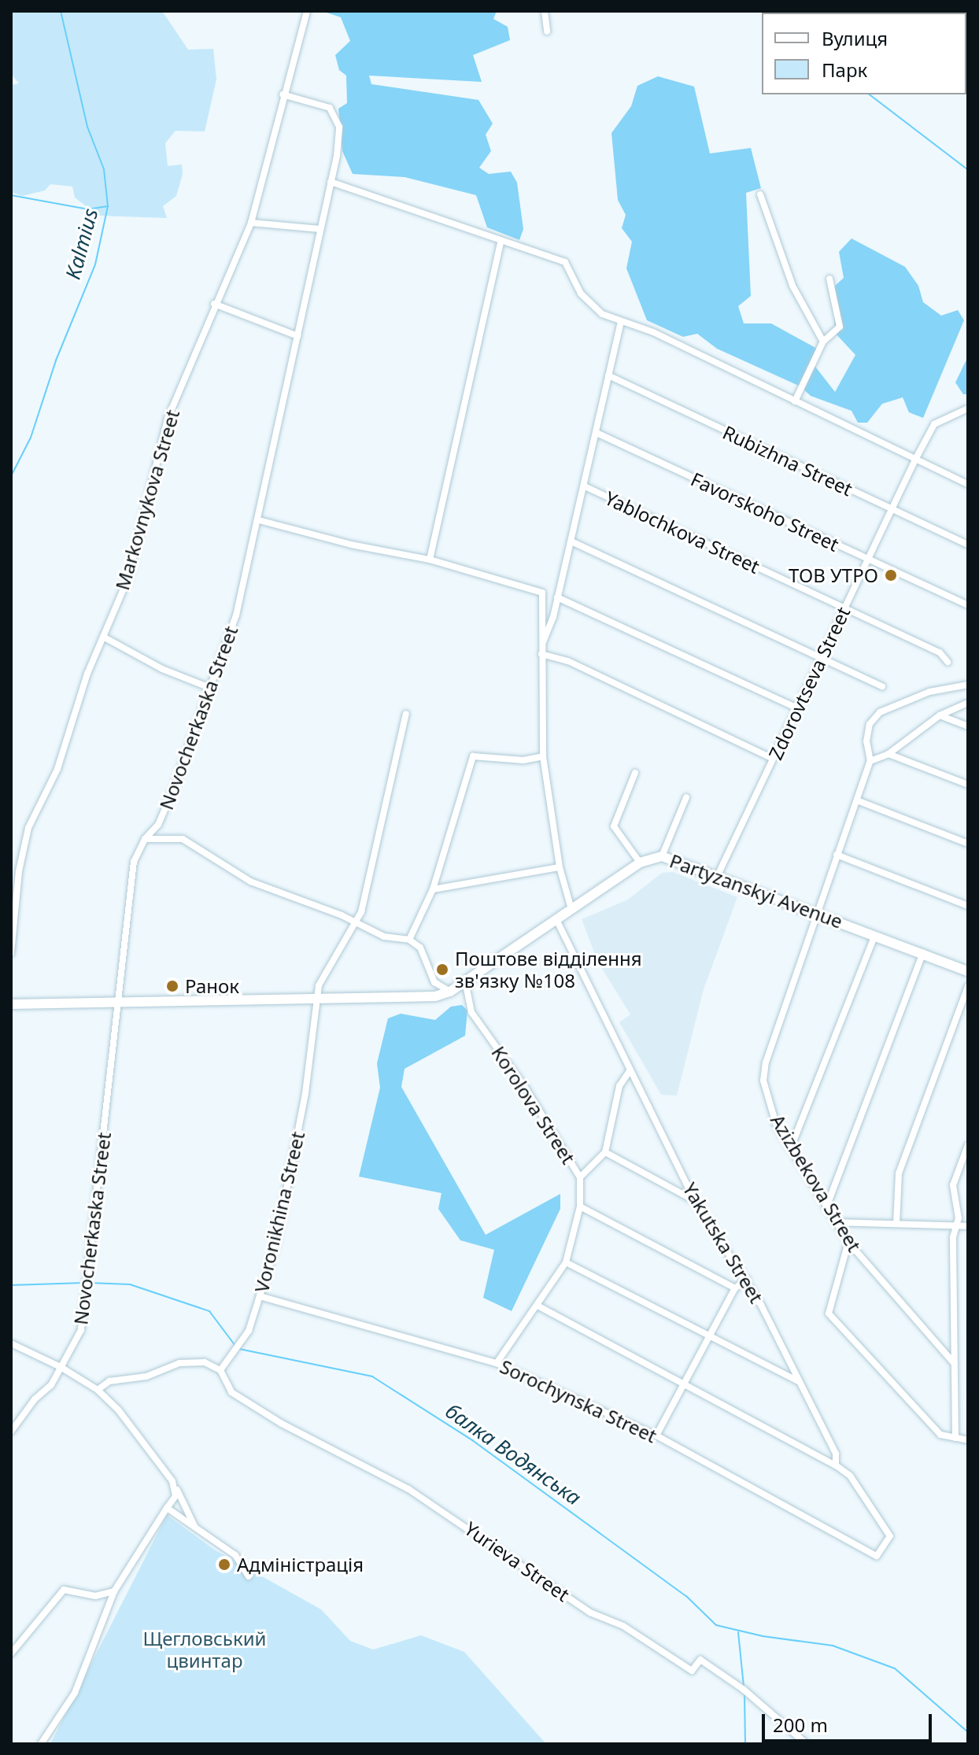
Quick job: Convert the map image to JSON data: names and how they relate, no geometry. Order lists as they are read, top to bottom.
{
  "streets": {
    "street": [
      "Rubizhna Street",
      "Markovnykova Street",
      "Favorskoho Street",
      "Yablochkova Street",
      "Zdorovtseva Street",
      "Novocherkaska Street",
      "Partyzanskyi Avenue",
      "Korolova Street",
      "Azizbekova Street",
      "Voronikhina Street",
      "Yakutska Street",
      "Sorochynska Street",
      "Yurieva Street"
    ]
  },
  "crossings": [
    ["Rubizhna Street", "Zdorovtseva Street"],
    ["Markovnykova Street", "Novocherkaska Street"],
    ["Favorskoho Street", "Zdorovtseva Street"],
    ["Yablochkova Street", "Zdorovtseva Street"],
    ["Zdorovtseva Street", "Partyzanskyi Avenue"],
    ["Novocherkaska Street", "Partyzanskyi Avenue"],
    ["Partyzanskyi Avenue", "Korolova Street"],
    ["Partyzanskyi Avenue", "Azizbekova Street"],
    ["Partyzanskyi Avenue", "Voronikhina Street"],
    ["Partyzanskyi Avenue", "Yakutska Street"],
    ["Korolova Street", "Sorochynska Street"],
    ["Voronikhina Street", "Sorochynska Street"],
    ["Voronikhina Street", "Yurieva Street"],
    ["Yakutska Street", "Sorochynska Street"]
  ],
  "water": ["Kalmius", "балка Водянська"],
  "parks": ["Щегловський цвинтар"],
  "places": [
    "ТОВ УТРО",
    "Поштове відділення зв'язку №108",
    "Ранок",
    "Адміністрація"
  ],
  "legend": ["Вулиця", "Парк"],
  "scale_bar": "200 m"
}
